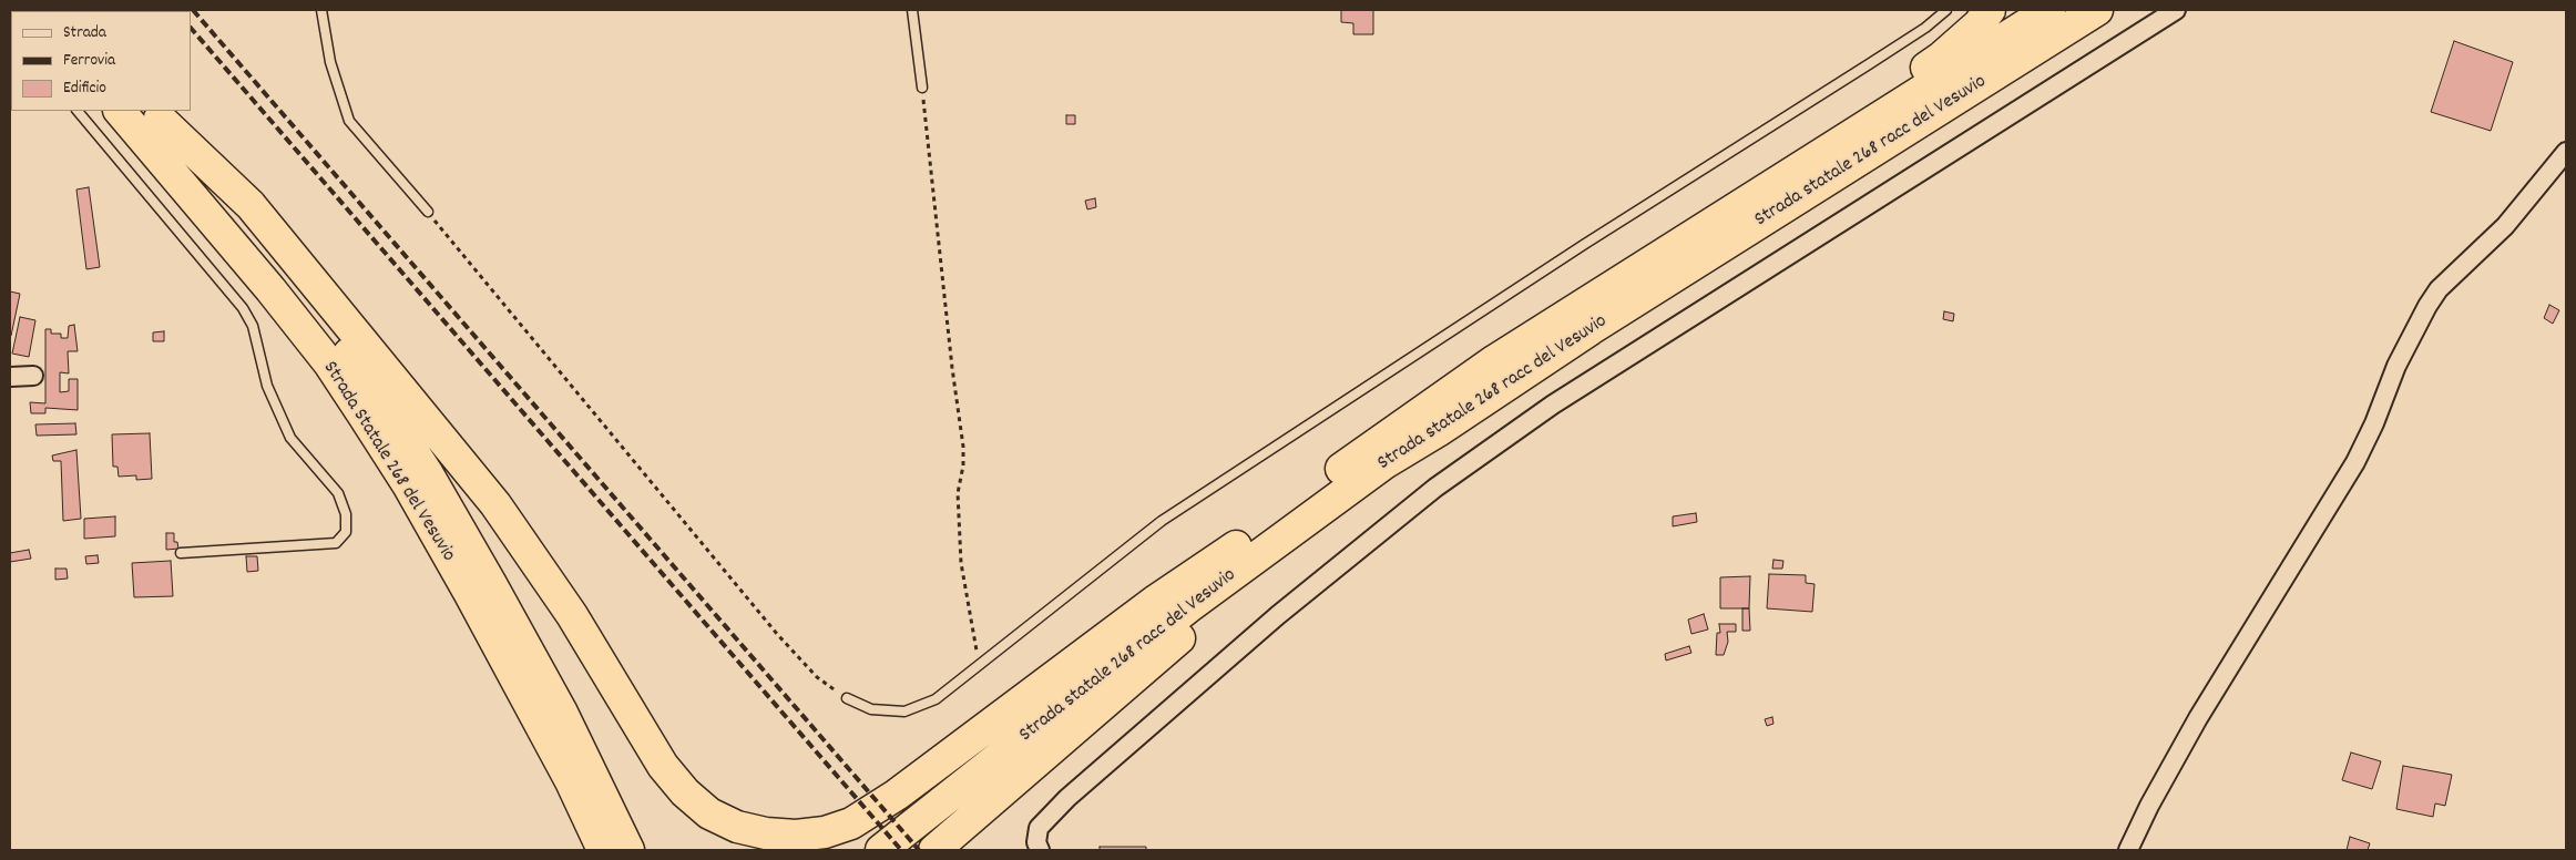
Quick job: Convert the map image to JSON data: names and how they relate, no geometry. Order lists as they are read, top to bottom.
{
  "streets": {
    "highway": ["Strada statale 268 racc del Vesuvio", "Strada Statale 268 del Vesuvio"]
  },
  "legend": ["Strada", "Ferrovia", "Edificio"]
}
